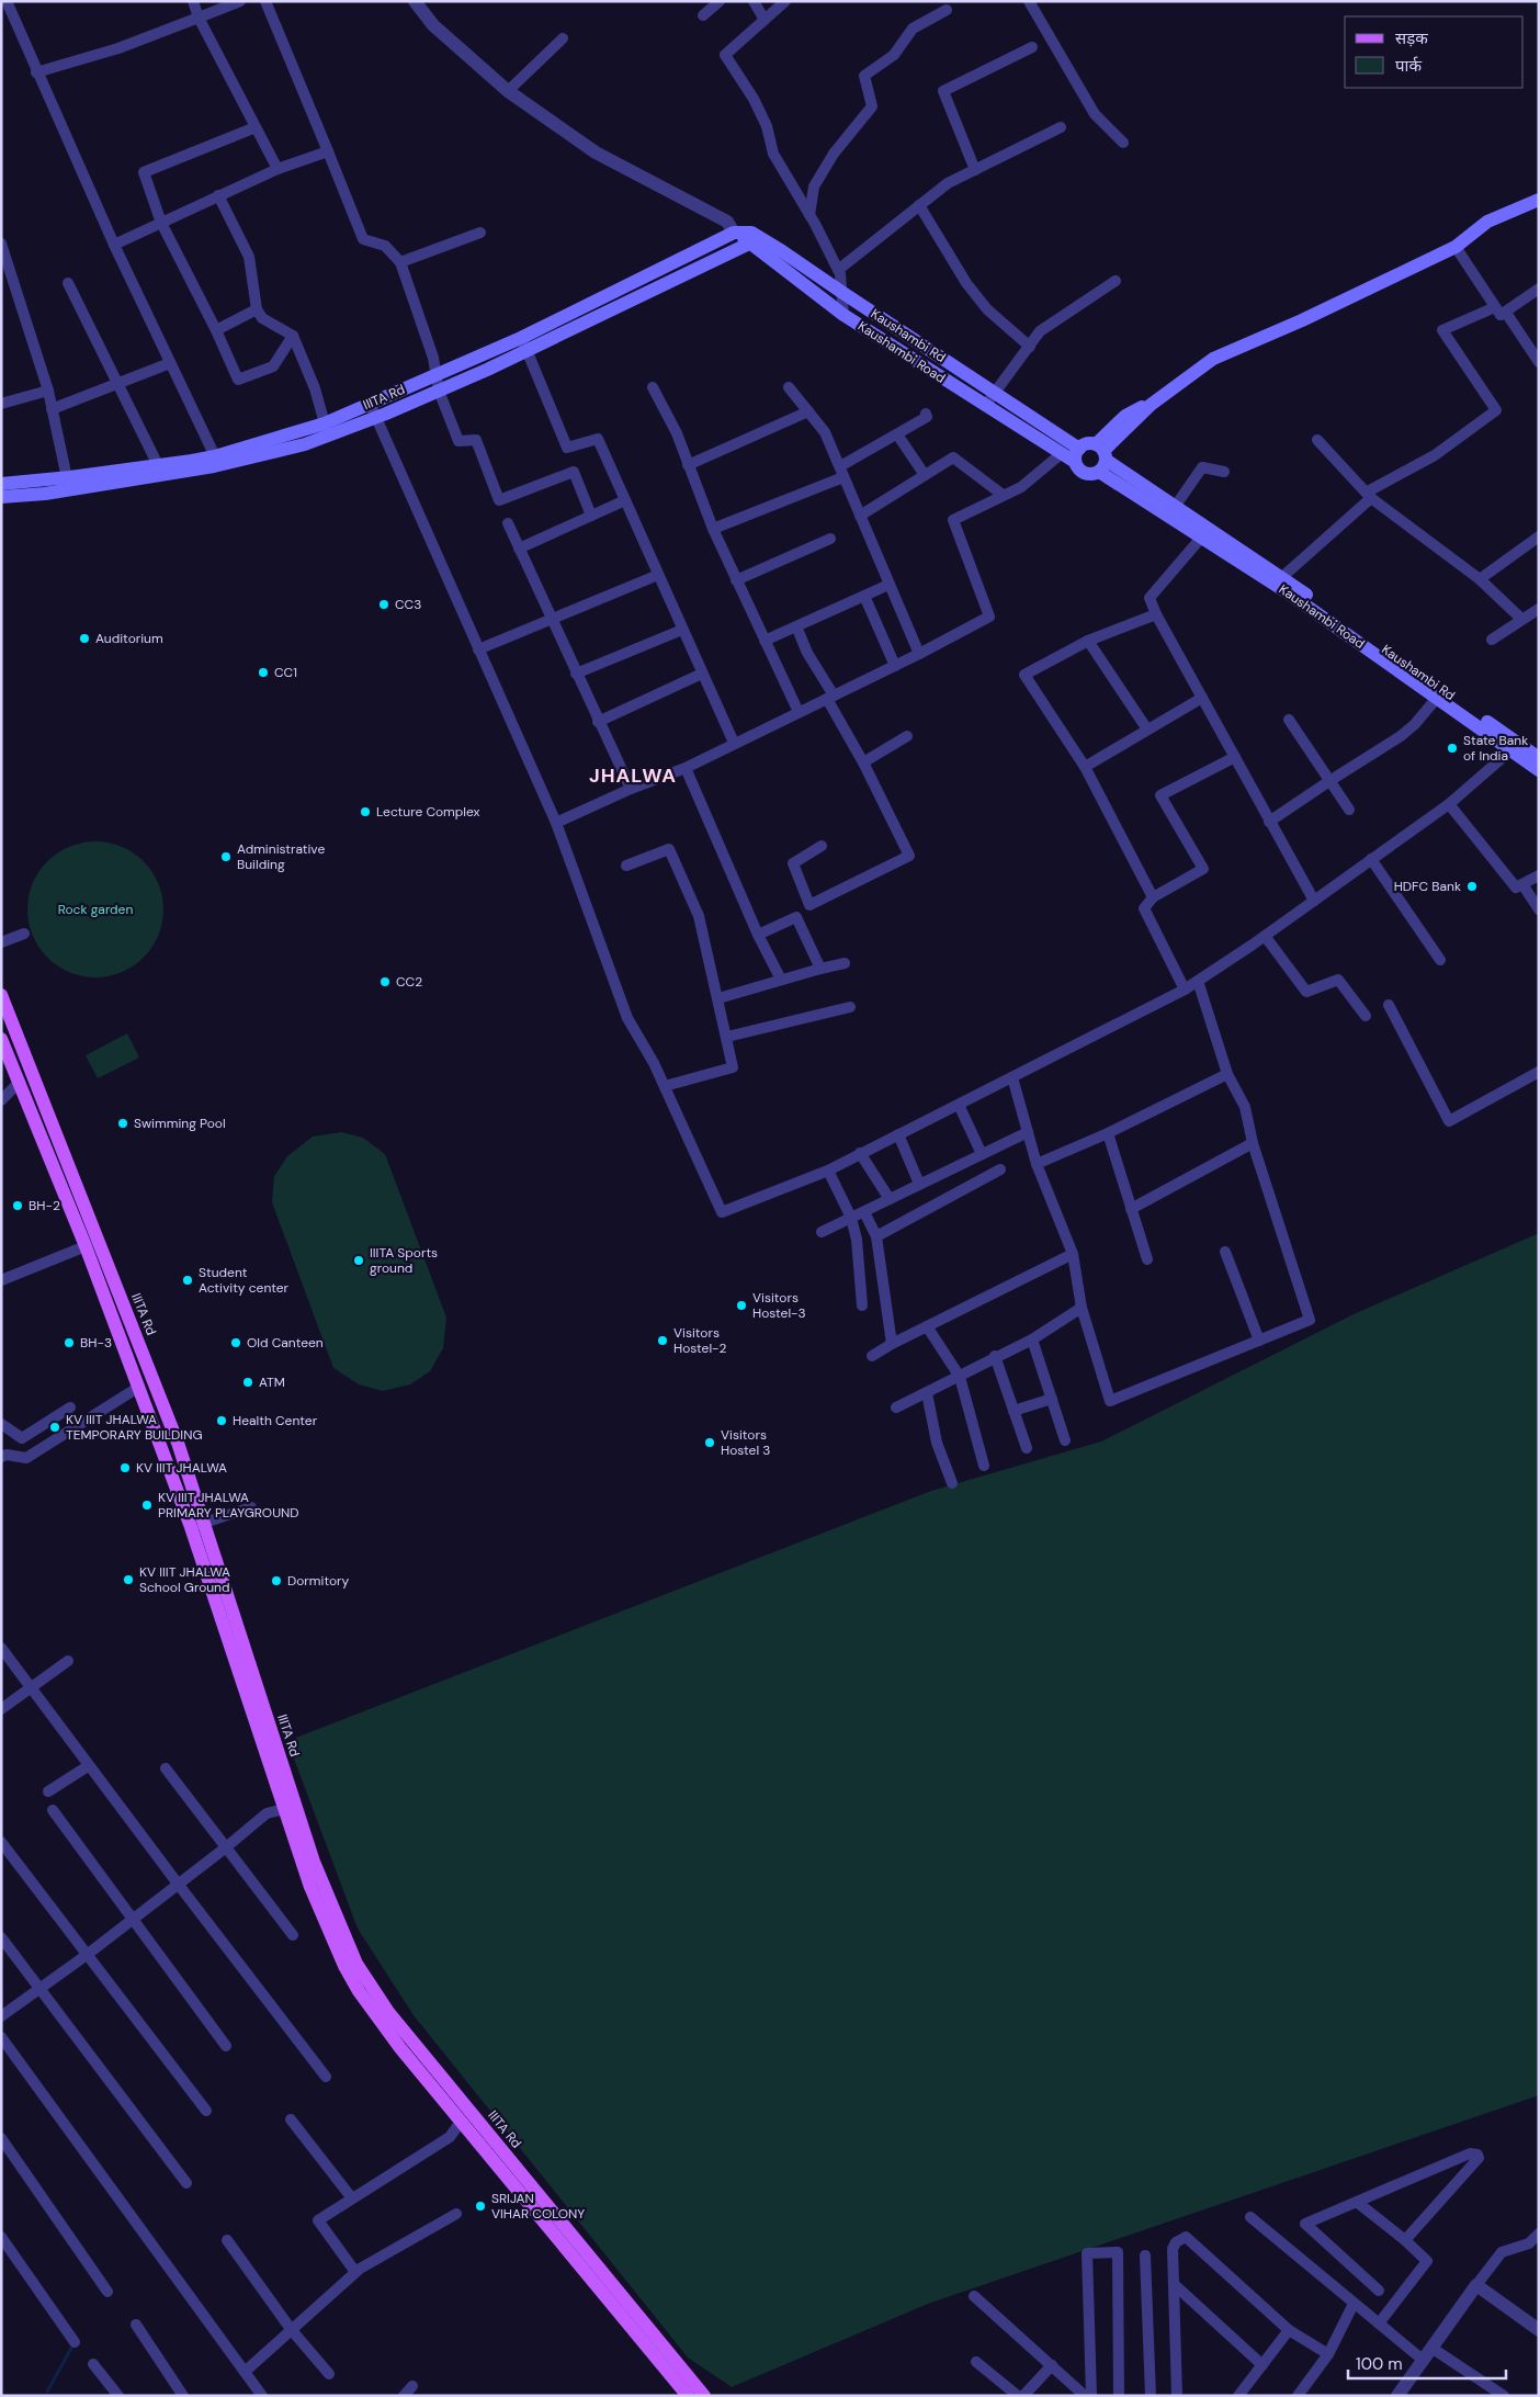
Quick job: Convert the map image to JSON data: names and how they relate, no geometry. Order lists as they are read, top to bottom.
{
  "streets": {
    "main road": ["Kaushambi Rd", "Kaushambi Road", "IIITA Rd"]
  },
  "crossings": [
    ["Kaushambi Rd", "Kaushambi Road"],
    ["Kaushambi Rd", "IIITA Rd"],
    ["Kaushambi Road", "IIITA Rd"]
  ],
  "districts": ["JHALWA"],
  "parks": ["Rock garden"],
  "places": [
    "CC3",
    "Auditorium",
    "CC1",
    "State Bank of India",
    "Lecture Complex",
    "Administrative Building",
    "HDFC Bank",
    "CC2",
    "Swimming Pool",
    "BH-2",
    "IIITA Sports ground",
    "Student Activity center",
    "Visitors Hostel-3",
    "Visitors Hostel-2",
    "BH-3",
    "Old Canteen",
    "ATM",
    "Health Center",
    "KV IIIT JHALWA TEMPORARY BUILDING",
    "Visitors Hostel 3",
    "KV IIIT JHALWA",
    "KV IIIT JHALWA PRIMARY PLAYGROUND",
    "KV IIIT JHALWA School Ground",
    "Dormitory",
    "SRIJAN VIHAR COLONY"
  ],
  "legend": ["सड़क", "पार्क"],
  "scale_bar": "100 m"
}
